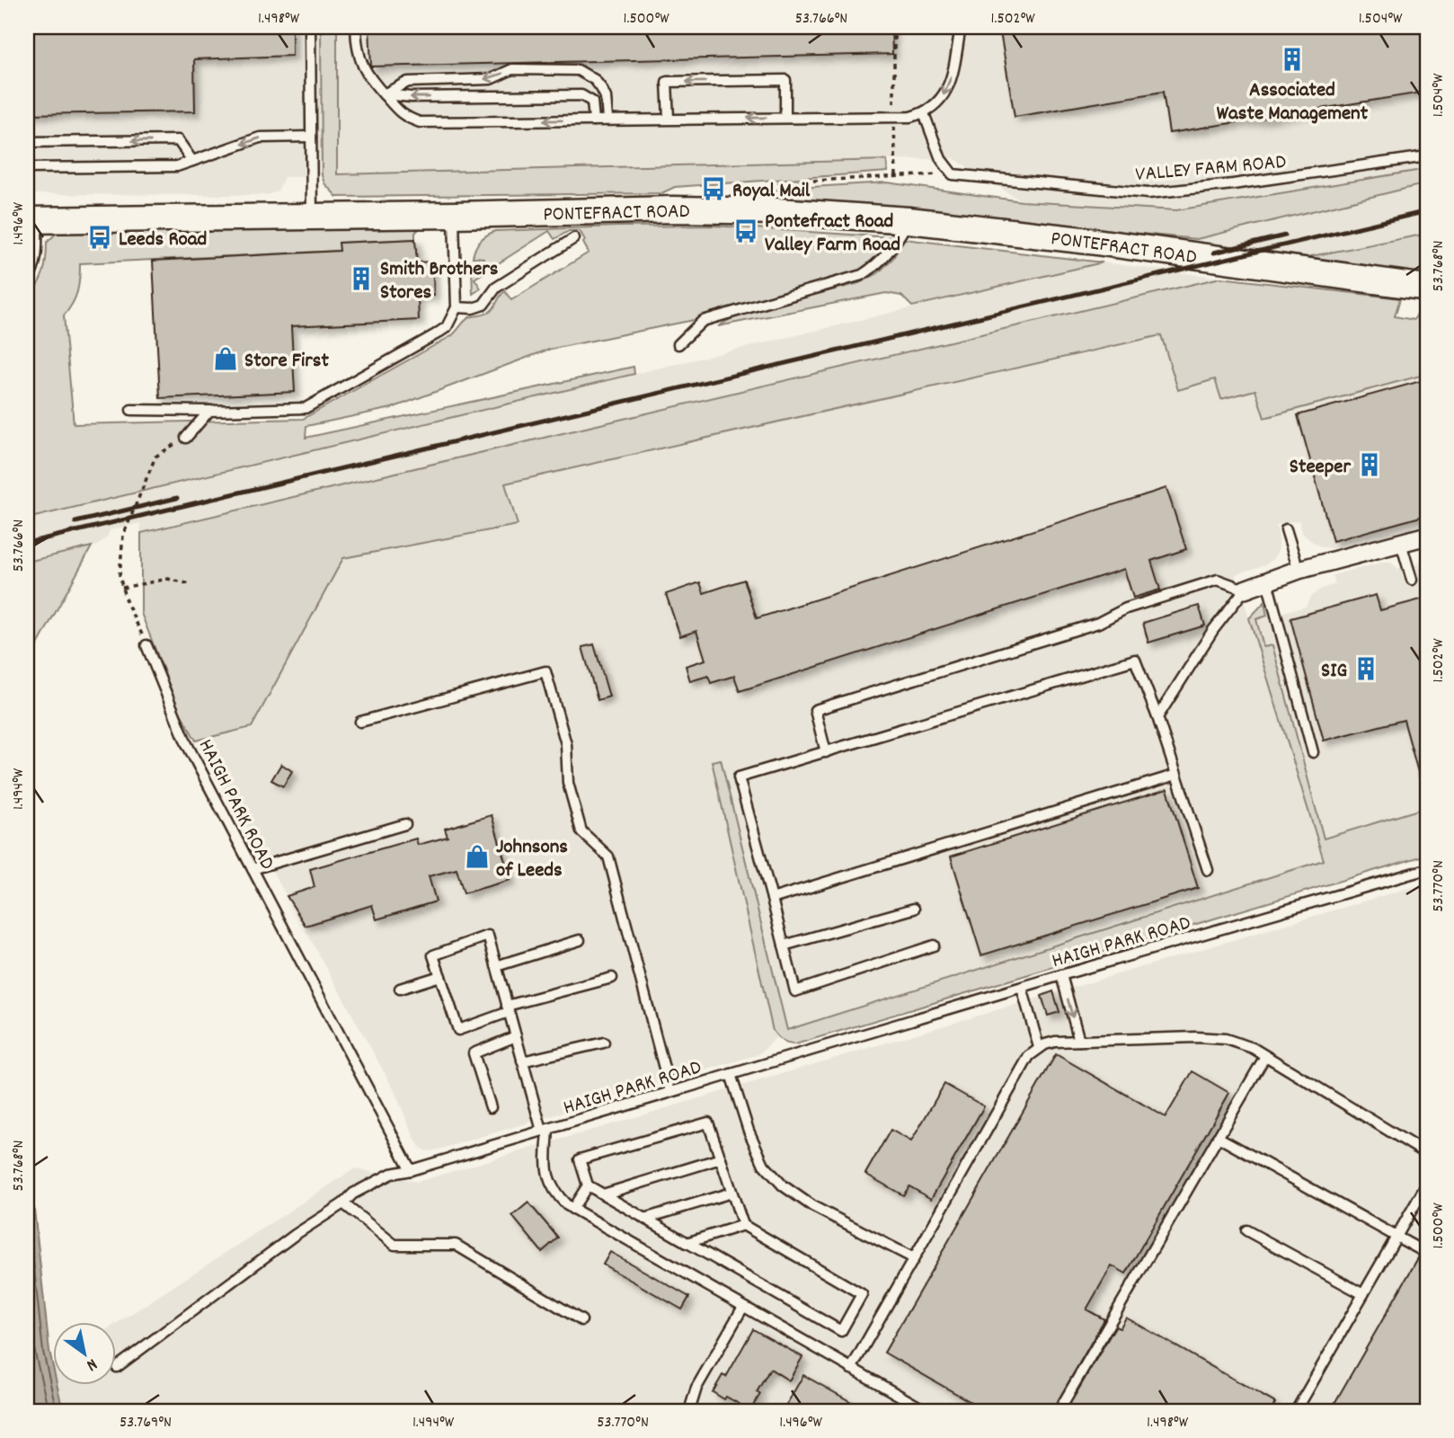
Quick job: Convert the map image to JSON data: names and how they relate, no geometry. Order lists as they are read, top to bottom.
{
  "streets": {
    "main road": ["PONTEFRACT ROAD"],
    "lane": ["VALLEY FARM ROAD", "HAIGH PARK ROAD"]
  },
  "places": {
    "building": [
      "Associated Waste Management",
      "Smith Brothers Stores",
      "Steeper",
      "SIG"
    ],
    "bus stop": ["Royal Mail", "Pontefract Road Valley Farm Road", "Leeds Road"],
    "shop": ["Store First", "Johnsons of Leeds"]
  },
  "north": "bottom right",
  "coordinates": [
    "1.498°W",
    "1.500°W",
    "53.766°N",
    "1.502°W",
    "1.504°W",
    "1.496°W",
    "53.768°N",
    "1.494°W",
    "53.770°N",
    "53.769°N"
  ]
}
